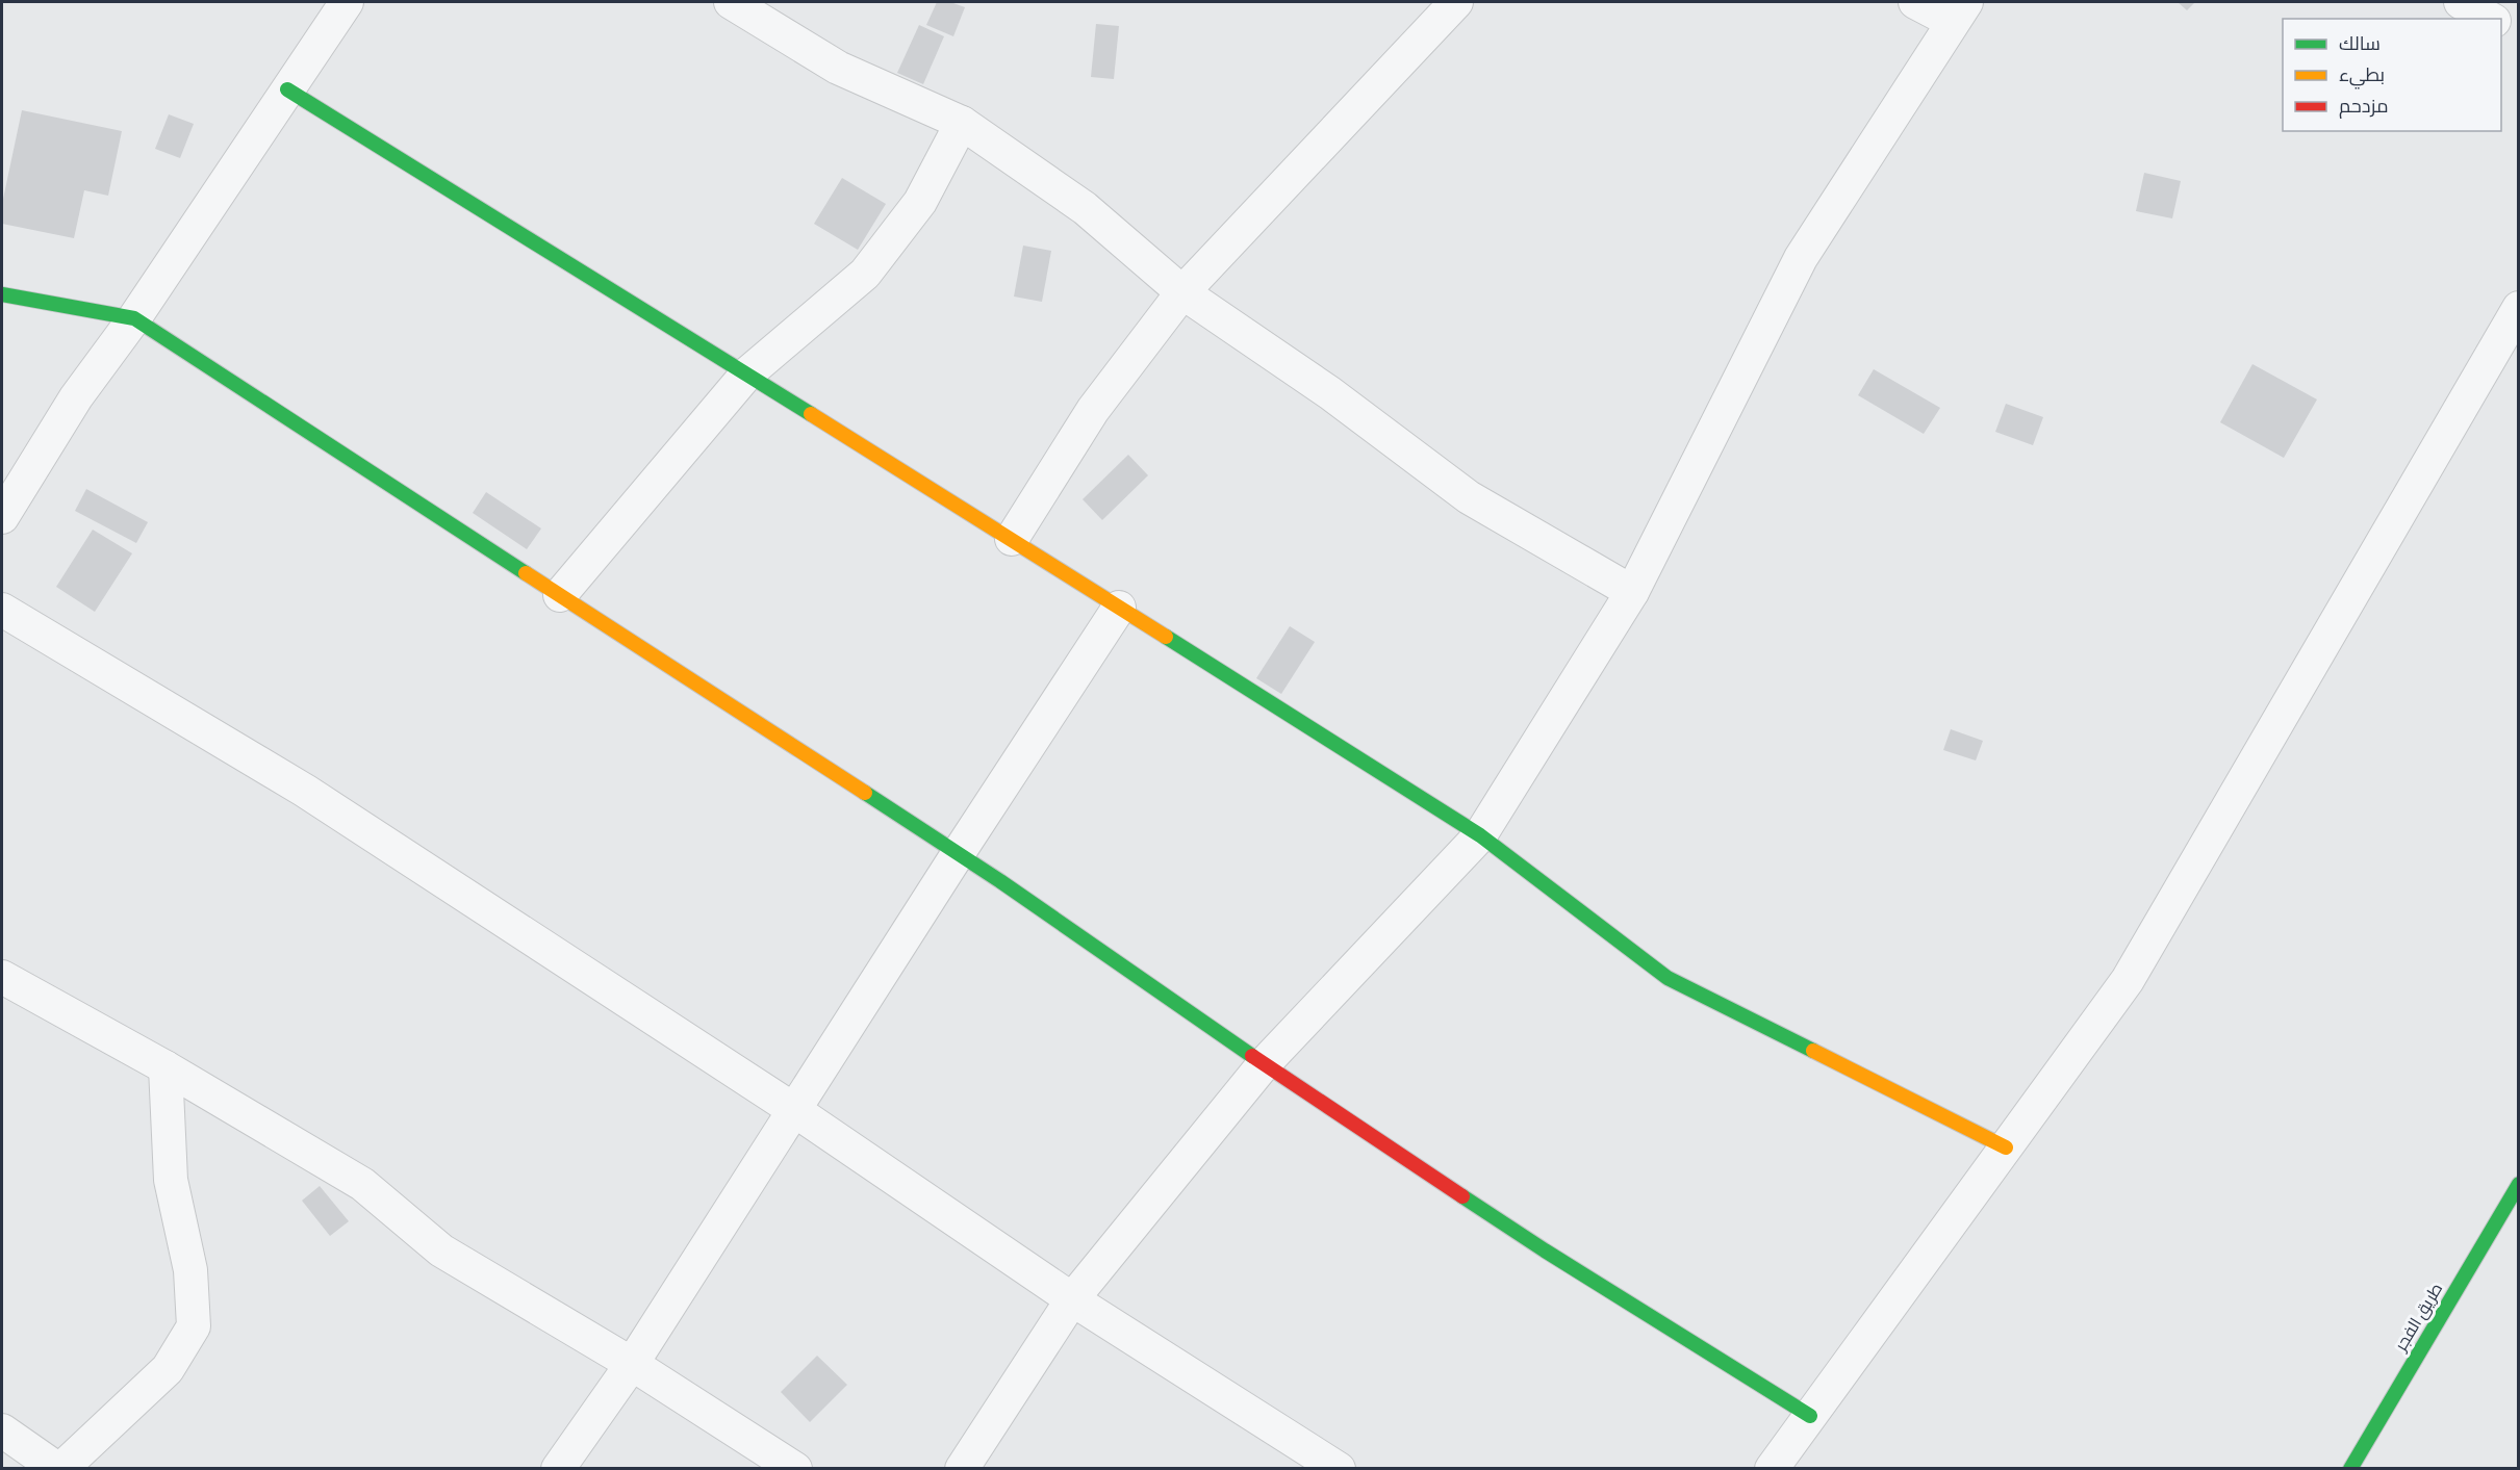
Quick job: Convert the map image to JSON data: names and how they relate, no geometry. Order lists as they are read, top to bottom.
{
  "streets": {
    "street": ["طريق الفجر"]
  },
  "legend": ["سالك", "بطيء", "مزدحم"]
}
